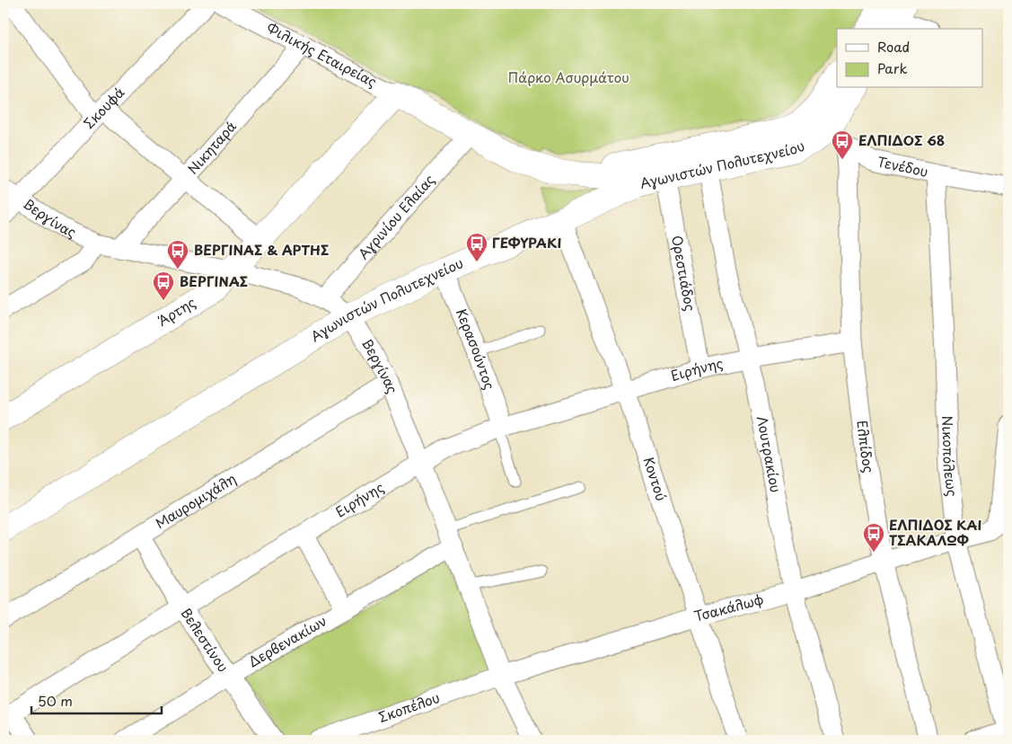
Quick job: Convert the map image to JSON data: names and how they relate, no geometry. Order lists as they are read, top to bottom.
{
  "streets": {
    "street": [
      "Φιλικής Εταιρείας",
      "Σκουφά",
      "Νικηταρά",
      "Αγωνιστών Πολυτεχνείου",
      "Τενέδου",
      "Αγρινίου Ελαίας",
      "Βεργίνας",
      "Ορεστιάδος",
      "Άρτης",
      "Κερασούντος",
      "Ειρήνης",
      "Ελπίδος",
      "Λουτρακίου",
      "Νικοπόλεως",
      "Κοντού",
      "Μαυρομιχάλη",
      "Τσακάλωφ",
      "Βελεστίνου",
      "Δερβενακίων",
      "Σκοπέλου"
    ]
  },
  "crossings": [
    ["Φιλικής Εταιρείας", "Νικηταρά"],
    ["Φιλικής Εταιρείας", "Άρτης"],
    ["Σκουφά", "Βεργίνας"],
    ["Νικηταρά", "Βεργίνας"],
    ["Αγωνιστών Πολυτεχνείου", "Τενέδου"],
    ["Αγωνιστών Πολυτεχνείου", "Βεργίνας"],
    ["Αγωνιστών Πολυτεχνείου", "Ορεστιάδος"],
    ["Αγωνιστών Πολυτεχνείου", "Κερασούντος"],
    ["Αγωνιστών Πολυτεχνείου", "Λουτρακίου"],
    ["Αγωνιστών Πολυτεχνείου", "Κοντού"],
    ["Τενέδου", "Ελπίδος"],
    ["Τενέδου", "Νικοπόλεως"],
    ["Αγρινίου Ελαίας", "Βεργίνας"],
    ["Βεργίνας", "Άρτης"],
    ["Βεργίνας", "Ειρήνης"],
    ["Βεργίνας", "Μαυρομιχάλη"],
    ["Βεργίνας", "Τσακάλωφ"],
    ["Βεργίνας", "Δερβενακίων"],
    ["Βεργίνας", "Σκοπέλου"],
    ["Ορεστιάδος", "Ειρήνης"],
    ["Κερασούντος", "Ειρήνης"],
    ["Ειρήνης", "Ελπίδος"],
    ["Ειρήνης", "Λουτρακίου"],
    ["Ειρήνης", "Κοντού"],
    ["Ειρήνης", "Βελεστίνου"],
    ["Ελπίδος", "Τσακάλωφ"],
    ["Λουτρακίου", "Τσακάλωφ"],
    ["Νικοπόλεως", "Τσακάλωφ"],
    ["Κοντού", "Τσακάλωφ"],
    ["Μαυρομιχάλη", "Βελεστίνου"],
    ["Τσακάλωφ", "Σκοπέλου"],
    ["Βελεστίνου", "Δερβενακίων"]
  ],
  "parks": ["Πάρκο Ασυρμάτου"],
  "places": {
    "bus stop": [
      "ΕΛΠΙΔΟΣ 68",
      "ΓΕΦΥΡΑΚΙ",
      "ΒΕΡΓΙΝΑΣ & ΑΡΤΗΣ",
      "ΒΕΡΓΙΝΑΣ",
      "ΕΛΠΙΔΟΣ ΚΑΙ ΤΣΑΚΑΛΩΦ"
    ]
  },
  "legend": ["Road", "Park"],
  "scale_bar": "50 m"
}
